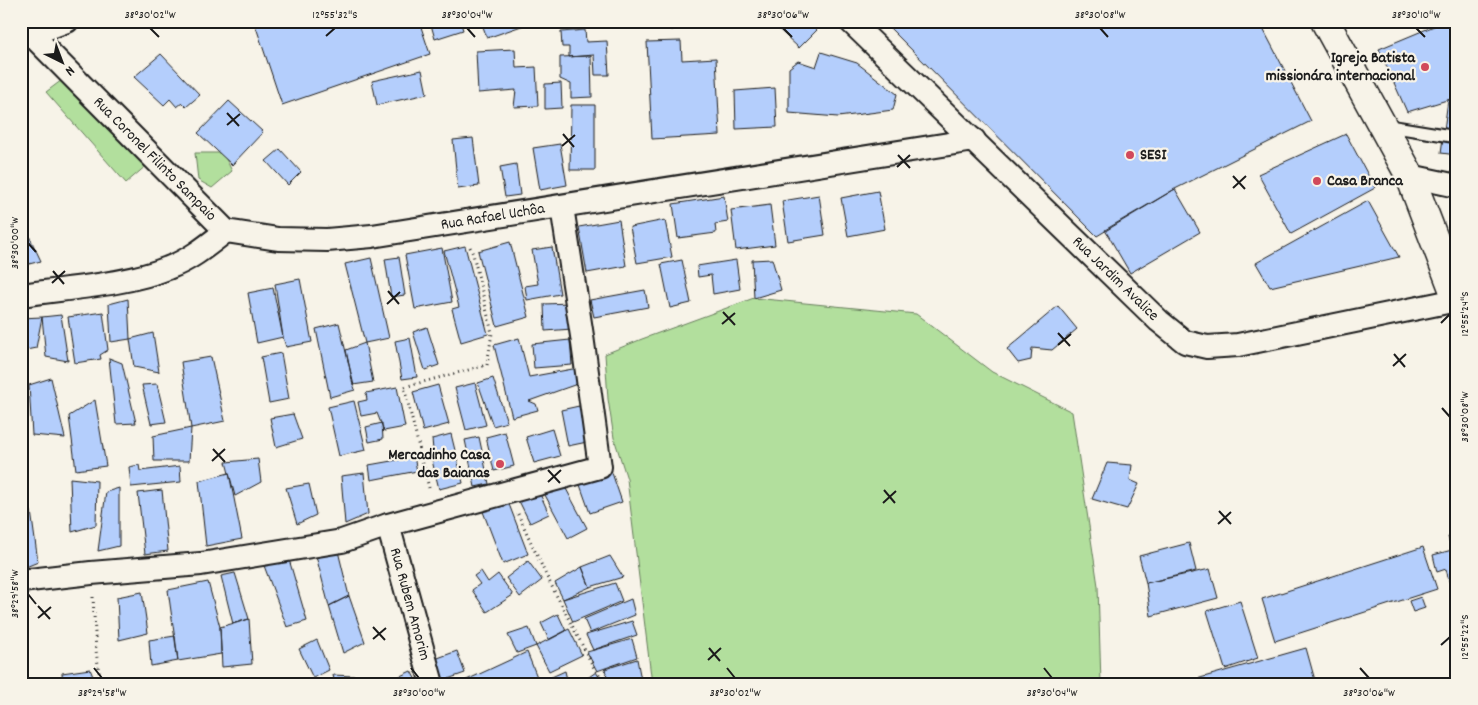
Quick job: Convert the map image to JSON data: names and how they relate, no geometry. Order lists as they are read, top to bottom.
{
  "streets": {
    "street": [
      "Rua Coronel Filinto Sampaio",
      "Rua Rafael Uchôa",
      "Rua Jardim Avalice",
      "Rua Rubem Amorim"
    ]
  },
  "crossings": [
    ["Rua Coronel Filinto Sampaio", "Rua Rafael Uchôa"],
    ["Rua Rafael Uchôa", "Rua Jardim Avalice"]
  ],
  "places": [
    "Igreja Batista missionára internacional",
    "SESI",
    "Casa Branca",
    "Mercadinho Casa das Baianas"
  ],
  "north": "bottom right",
  "coordinates": [
    "38°30'02\"W",
    "12°55'32\"S",
    "38°30'04\"W",
    "38°30'06\"W",
    "38°30'08\"W",
    "38°30'10\"W",
    "38°30'00\"W",
    "12°55'24\"S",
    "38°29'58\"W",
    "12°55'22\"S"
  ]
}
